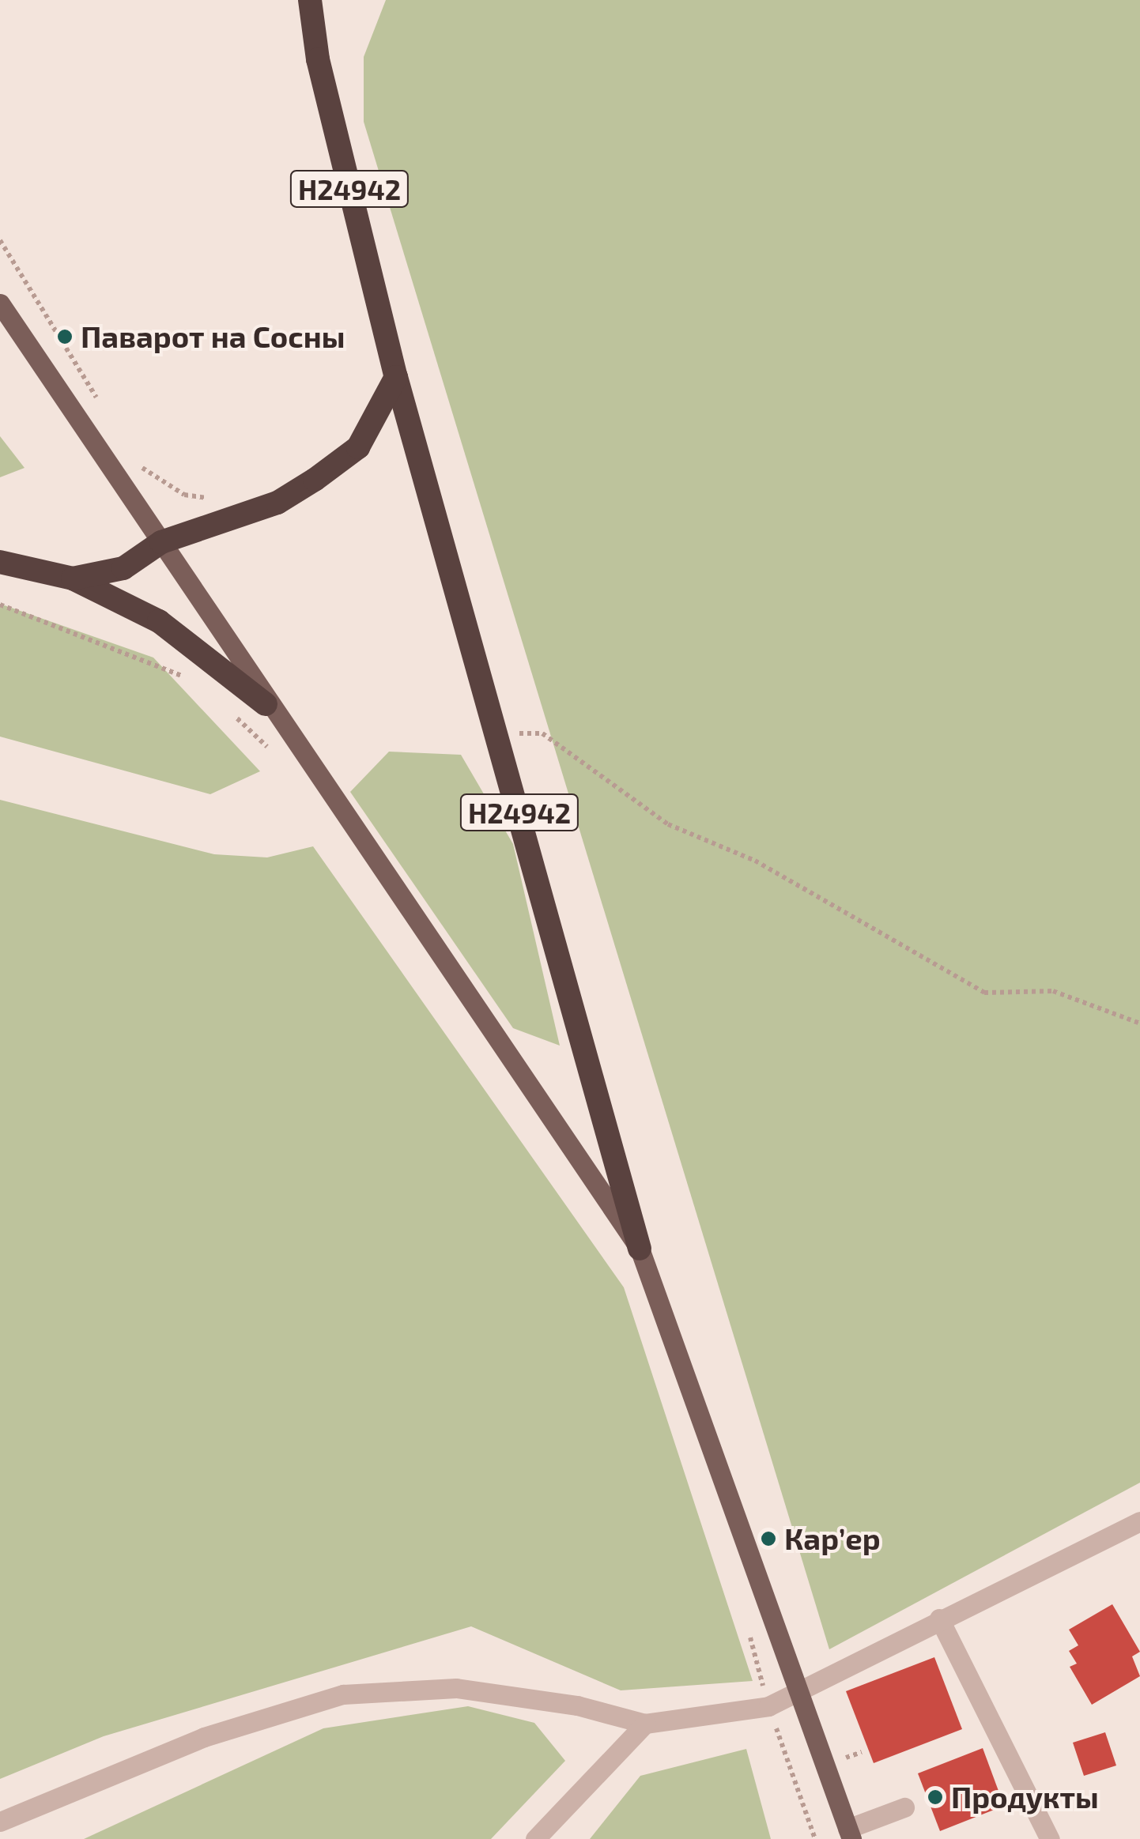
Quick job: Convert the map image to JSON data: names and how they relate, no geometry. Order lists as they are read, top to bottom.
{
  "streets": {
    "highway": ["Н24942"]
  },
  "places": ["Паварот на Сосны", "Карʼер", "Продукты"]
}
